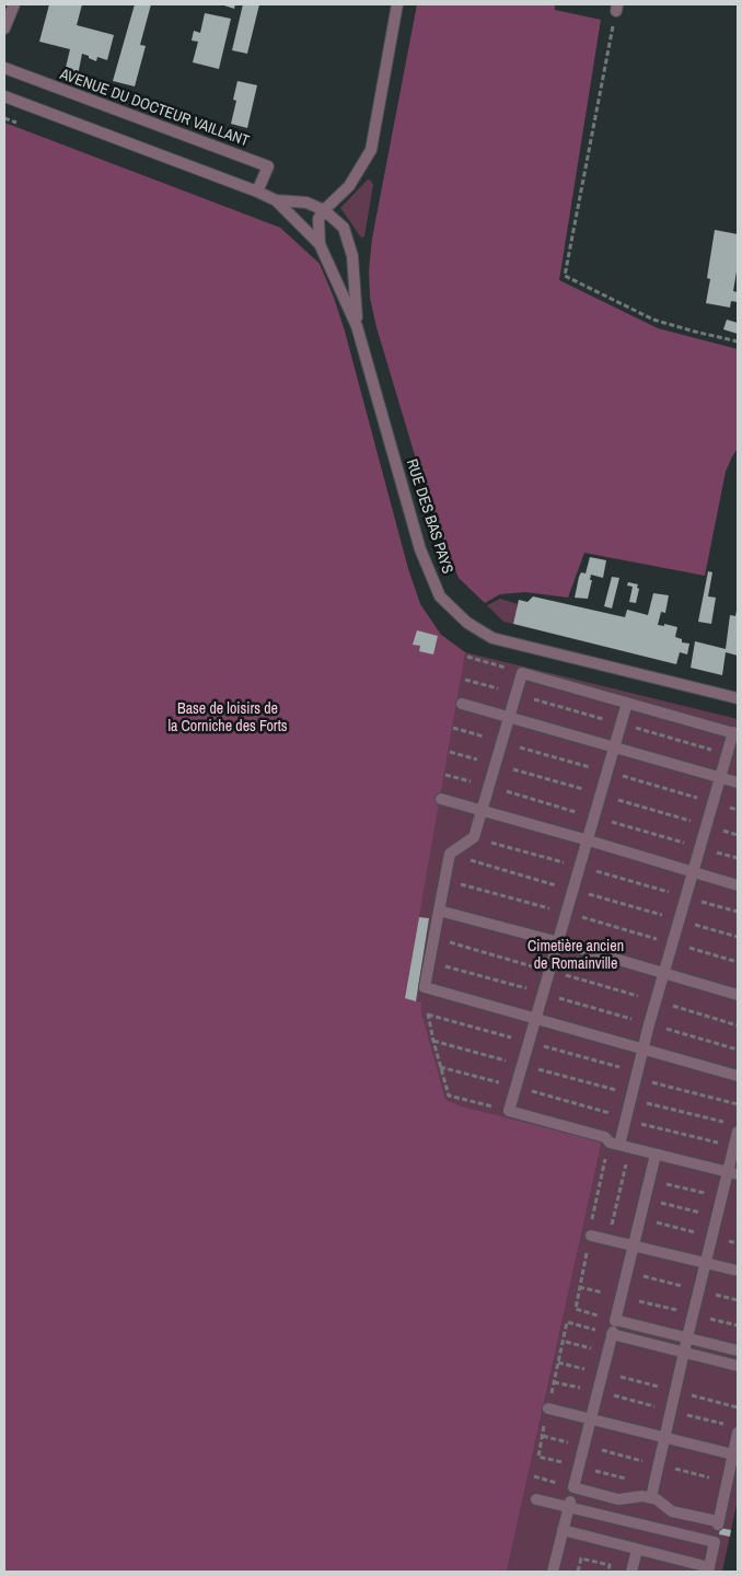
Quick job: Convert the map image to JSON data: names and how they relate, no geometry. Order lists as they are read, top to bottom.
{
  "streets": {
    "street": ["AVENUE DU DOCTEUR VAILLANT", "RUE DES BAS PAYS"]
  },
  "parks": ["Base de loisirs de la Corniche des Forts", "Cimetière ancien de Romainville"]
}
